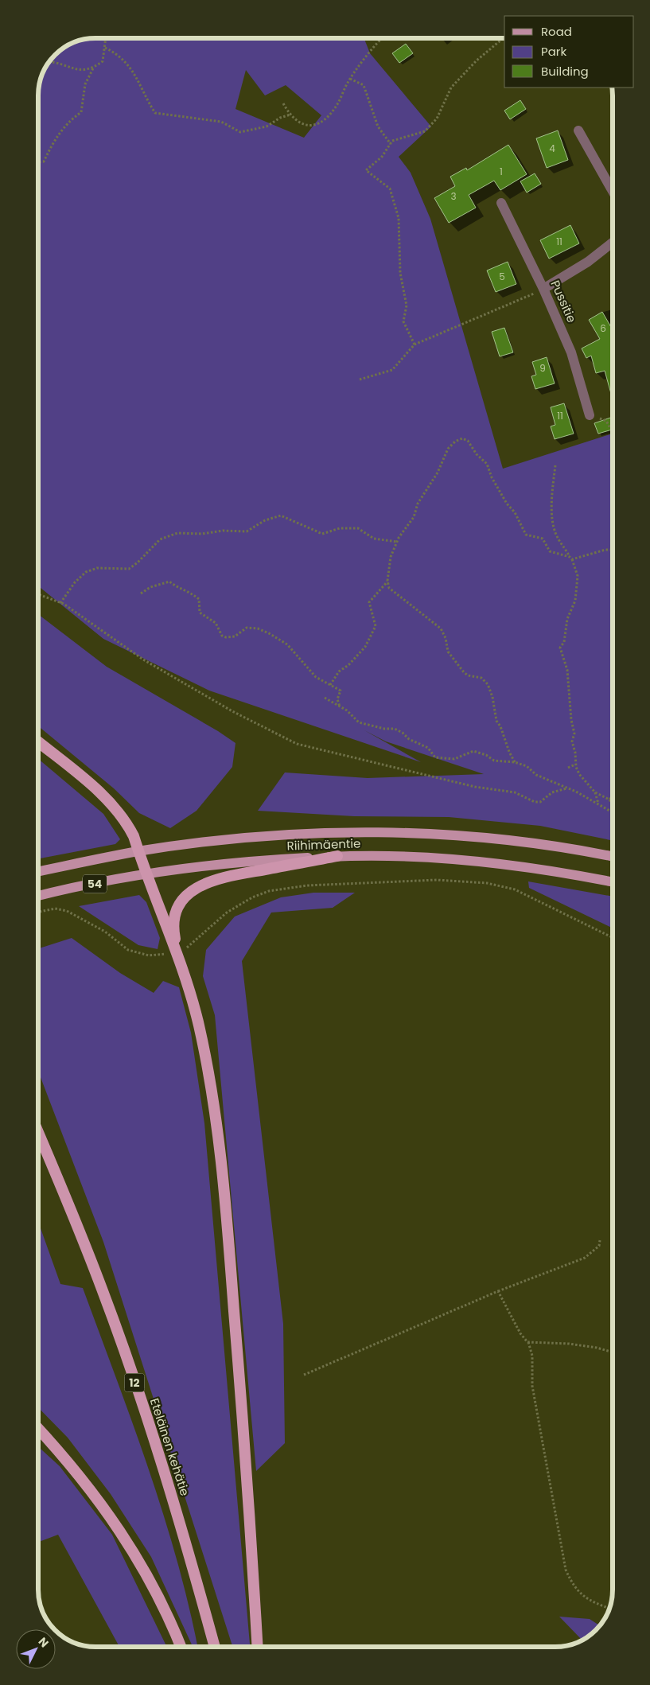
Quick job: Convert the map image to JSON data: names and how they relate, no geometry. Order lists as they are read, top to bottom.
{
  "streets": {
    "highway": ["12", "Eteläinen kehätie"],
    "main road": ["Riihimäentie", "54"],
    "street": ["Pussitie"]
  },
  "house_numbers": [
    "4",
    "1",
    "3",
    "11",
    "5",
    "6",
    "9",
    "11"
  ],
  "legend": ["Road", "Park", "Building"],
  "north": "top right"
}
